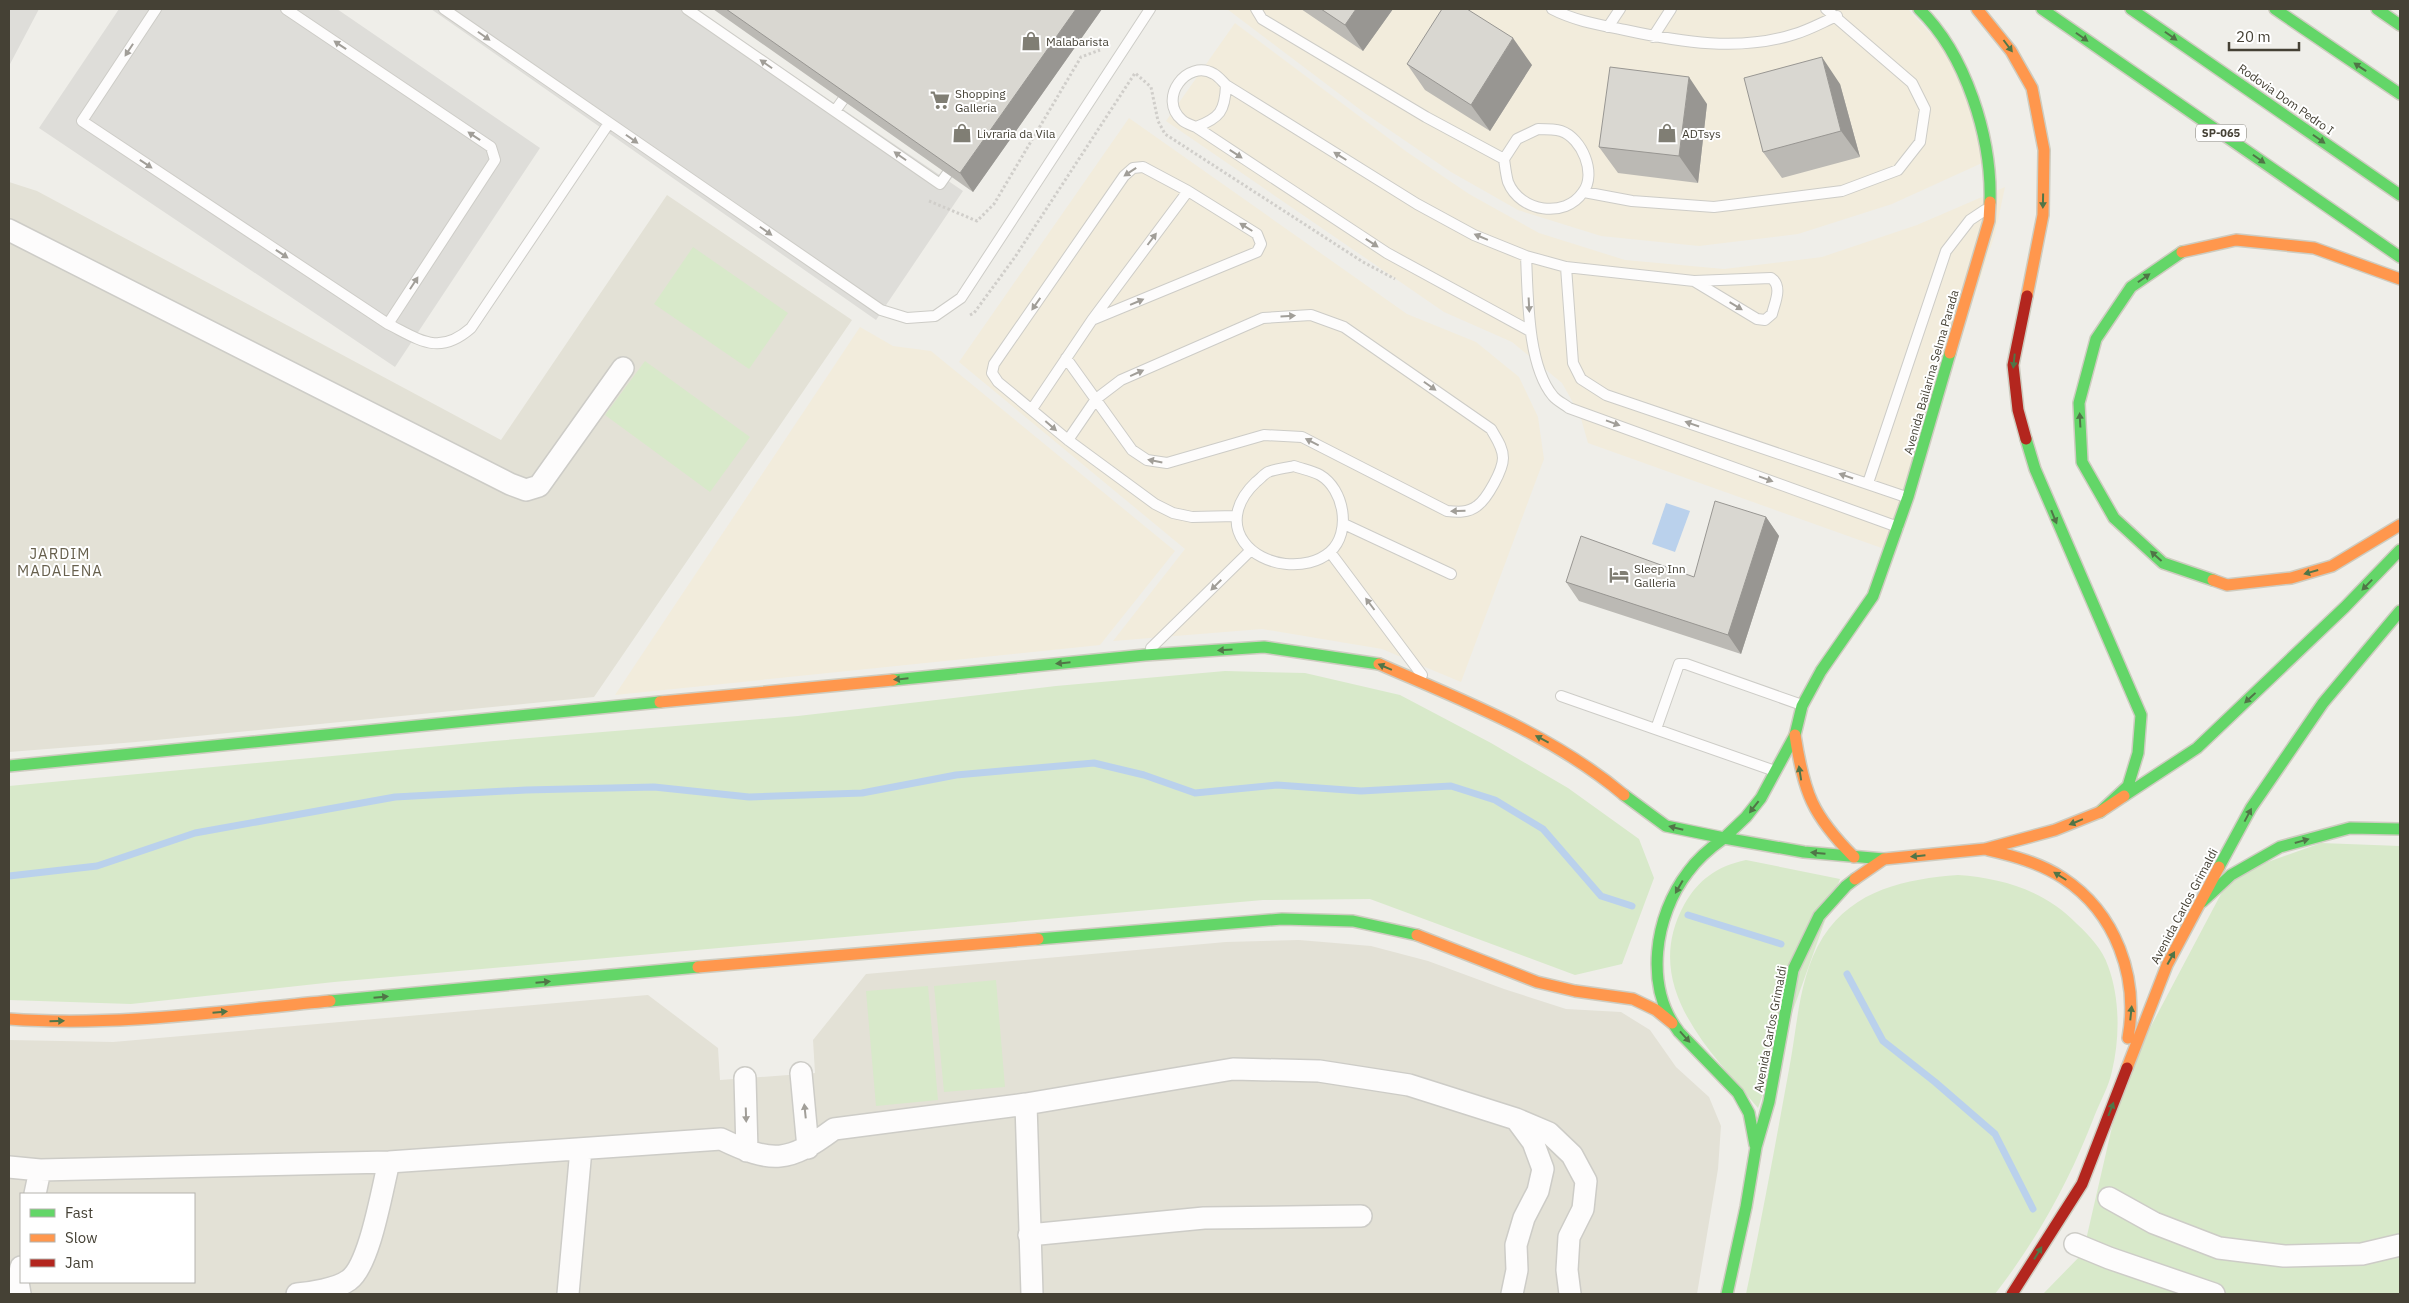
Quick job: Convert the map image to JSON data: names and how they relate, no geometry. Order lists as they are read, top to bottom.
{
  "streets": {
    "main road": [
      "Rodovia Dom Pedro I",
      "SP-065",
      "Avenida Bailarina Selma Parada",
      "Avenida Carlos Grimaldi"
    ]
  },
  "crossings": [
    ["Avenida Bailarina Selma Parada", "Avenida Carlos Grimaldi"]
  ],
  "districts": ["JARDIM MADALENA"],
  "places": {
    "shop": ["Malabarista", "Livraria da Vila", "ADTsys"],
    "supermarket": ["Shopping Galleria"],
    "hotel": ["Sleep Inn Galleria"]
  },
  "legend": ["Fast", "Slow", "Jam"],
  "scale_bar": "20 m"
}
